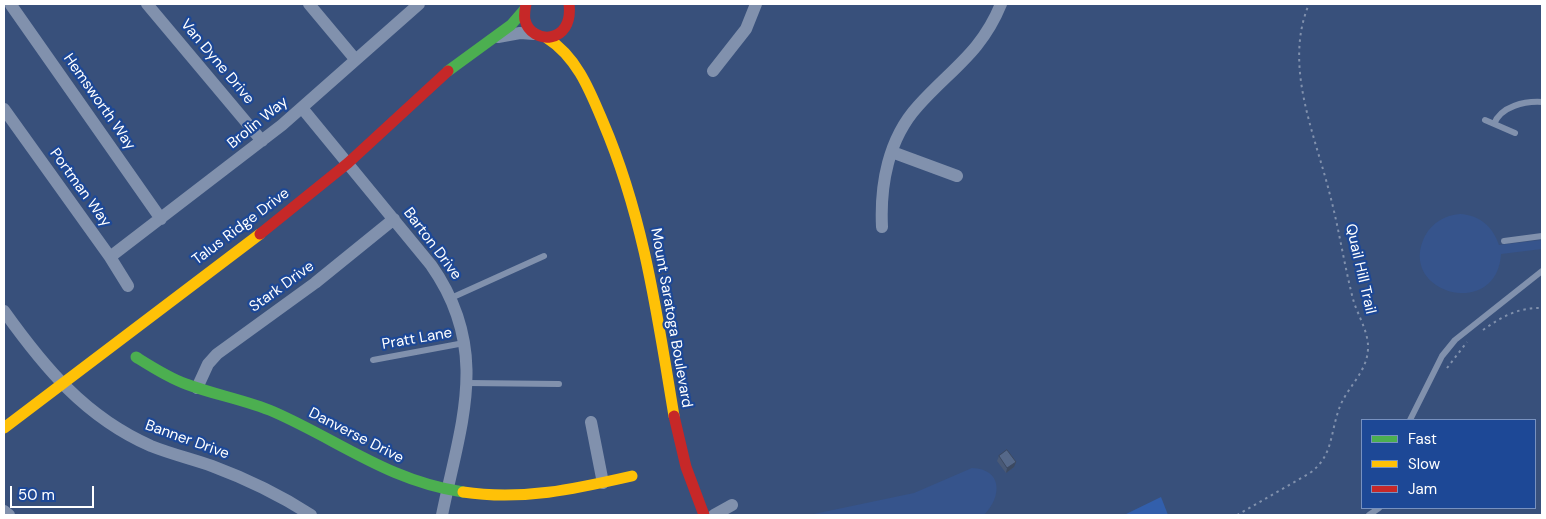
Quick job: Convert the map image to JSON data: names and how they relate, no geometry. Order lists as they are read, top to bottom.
{
  "streets": {
    "street": [
      "Van Dyne Drive",
      "Hemsworth Way",
      "Brolin Way",
      "Portman Way",
      "Talus Ridge Drive",
      "Barton Drive",
      "Stark Drive",
      "Mount Saratoga Boulevard",
      "Danverse Drive",
      "Banner Drive"
    ],
    "lane": ["Pratt Lane"],
    "path": ["Quail Hill Trail"]
  },
  "crossings": [
    ["Van Dyne Drive", "Brolin Way"],
    ["Hemsworth Way", "Brolin Way"],
    ["Brolin Way", "Portman Way"],
    ["Brolin Way", "Barton Drive"],
    ["Talus Ridge Drive", "Barton Drive"],
    ["Talus Ridge Drive", "Mount Saratoga Boulevard"],
    ["Talus Ridge Drive", "Banner Drive"],
    ["Barton Drive", "Stark Drive"],
    ["Barton Drive", "Pratt Lane"],
    ["Barton Drive", "Danverse Drive"],
    ["Stark Drive", "Danverse Drive"]
  ],
  "legend": ["Fast", "Slow", "Jam"],
  "scale_bar": "50 m"
}
